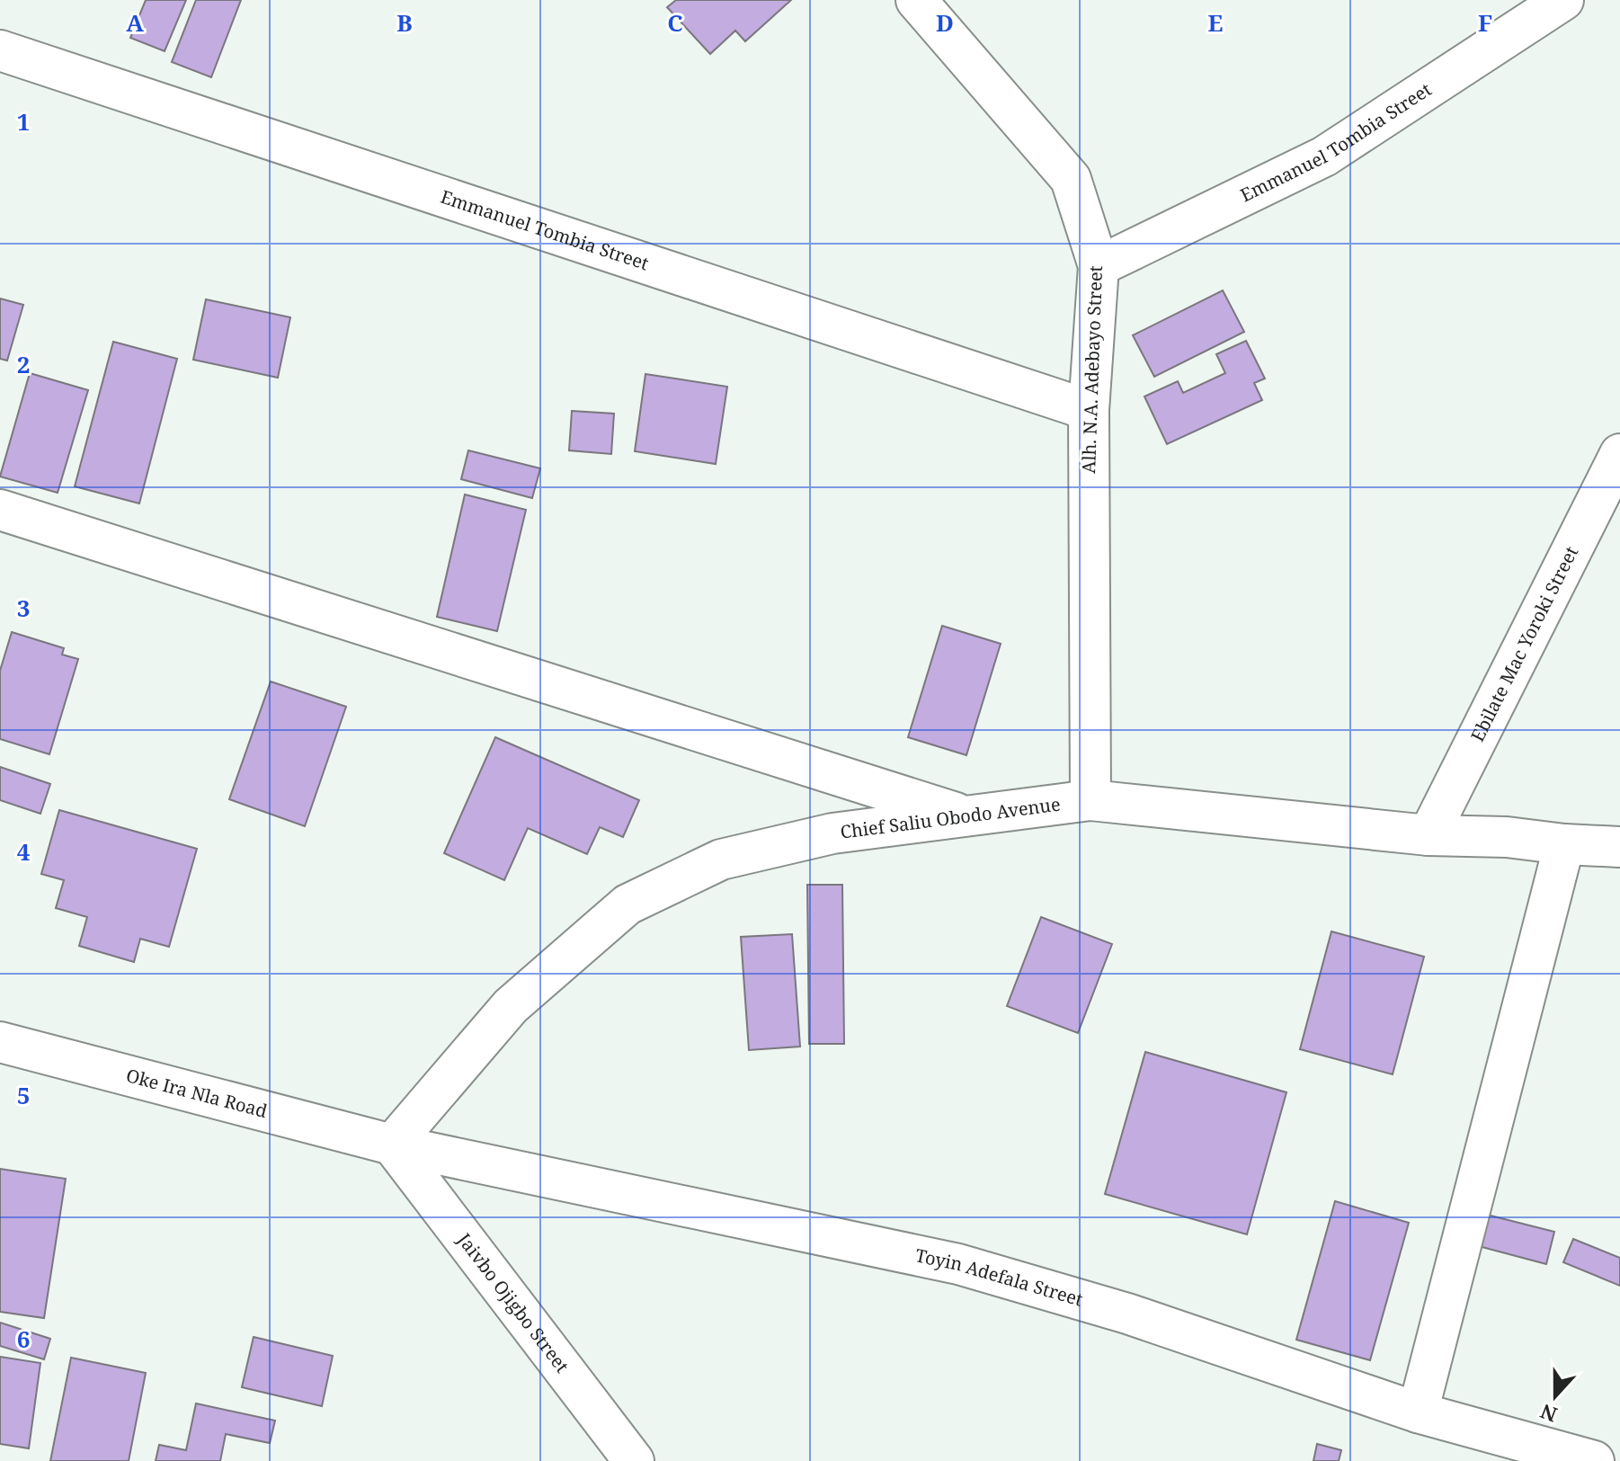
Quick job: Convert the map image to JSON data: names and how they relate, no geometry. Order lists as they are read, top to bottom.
{
  "streets": {
    "street": [
      "Emmanuel Tombia Street",
      "Alh. N.A. Adebayo Street",
      "Ebilate Mac Yoroki Street",
      "Chief Saliu Obodo Avenue",
      "Oke Ira Nla Road",
      "Toyin Adefala Street",
      "Jaivbo Ojigbo Street"
    ]
  },
  "crossings": [
    ["Emmanuel Tombia Street", "Alh. N.A. Adebayo Street"],
    ["Alh. N.A. Adebayo Street", "Chief Saliu Obodo Avenue"],
    ["Ebilate Mac Yoroki Street", "Chief Saliu Obodo Avenue"],
    ["Chief Saliu Obodo Avenue", "Oke Ira Nla Road"],
    ["Chief Saliu Obodo Avenue", "Toyin Adefala Street"],
    ["Chief Saliu Obodo Avenue", "Jaivbo Ojigbo Street"],
    ["Oke Ira Nla Road", "Toyin Adefala Street"],
    ["Oke Ira Nla Road", "Jaivbo Ojigbo Street"],
    ["Toyin Adefala Street", "Jaivbo Ojigbo Street"]
  ],
  "north": "bottom",
  "grid": {
    "columns": [
      "A",
      "B",
      "C",
      "D",
      "E",
      "F"
    ],
    "rows": [
      "1",
      "2",
      "3",
      "4",
      "5",
      "6"
    ]
  }
}
